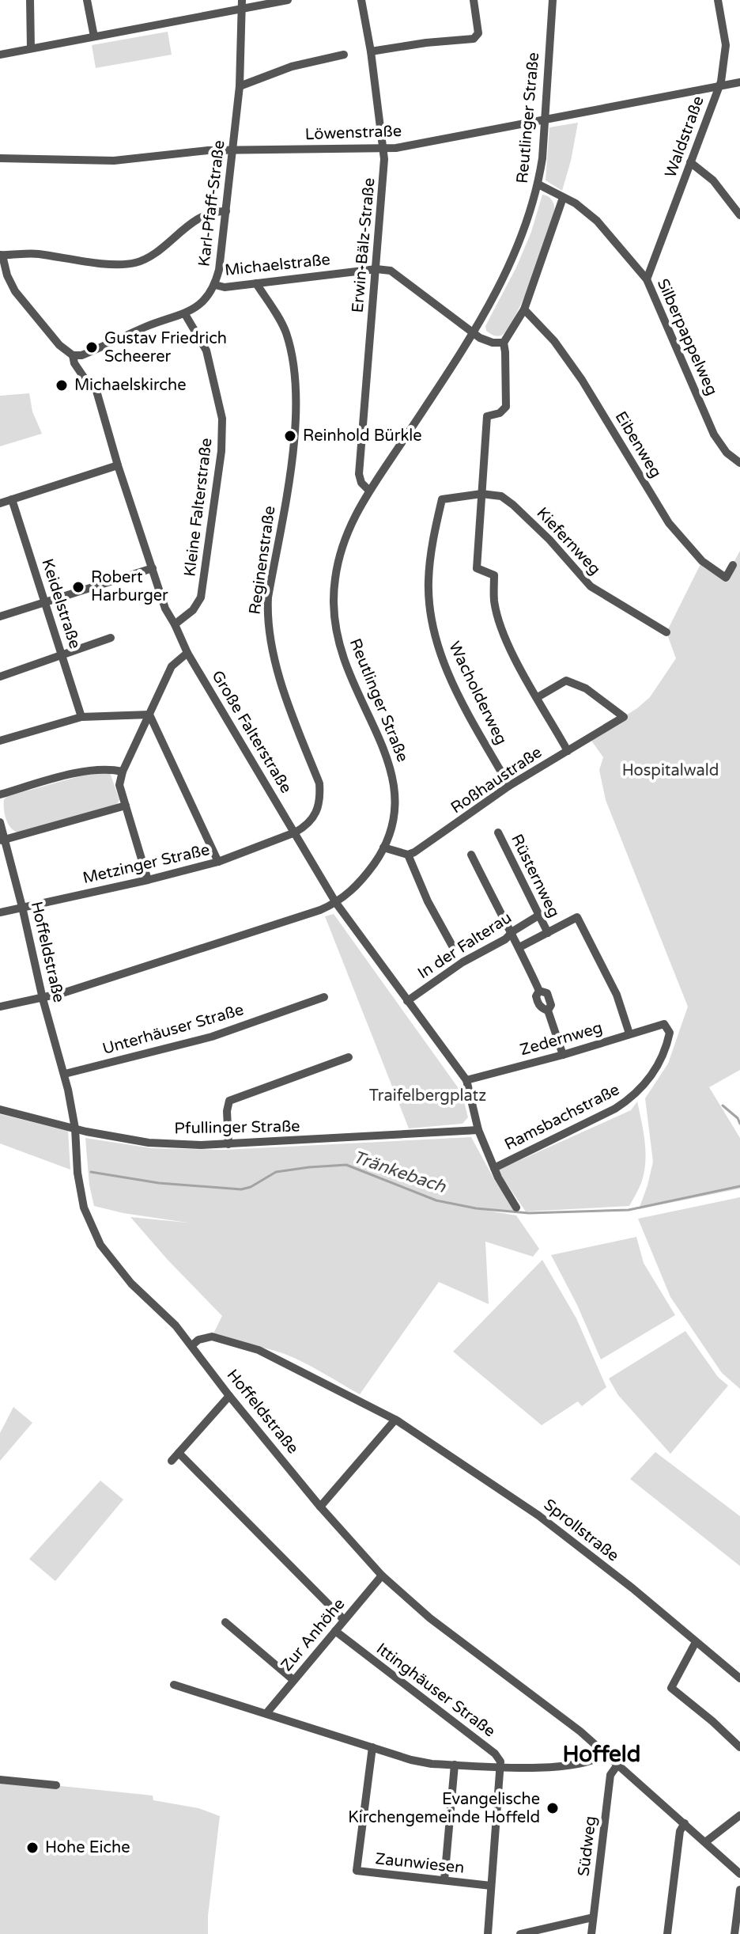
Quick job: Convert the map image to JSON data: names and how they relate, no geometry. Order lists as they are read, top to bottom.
{
  "streets": {
    "street": [
      "Reutlinger Straße",
      "Löwenstraße",
      "Waldstraße",
      "Karl-Pfaff-Straße",
      "Erwin-Bälz-Straße",
      "Michaelstraße",
      "Silberpappelweg",
      "Eibenweg",
      "Kleine Falterstraße",
      "Kiefernweg",
      "Reginenstraße",
      "Keidelstraße",
      "Wacholderweg",
      "Große Falterstraße",
      "Roßhaustraße",
      "Metzinger Straße",
      "Rüsternweg",
      "In der Falterau",
      "Hoffeldstraße",
      "Unterhäuser Straße",
      "Zedernweg",
      "Ramsbachstraße",
      "Pfullinger Straße",
      "Sprollstraße",
      "Zur Anhöhe",
      "Ittinghäuser Straße",
      "Südweg",
      "Zaunwiesen"
    ]
  },
  "crossings": [
    ["Reutlinger Straße", "Löwenstraße"],
    ["Reutlinger Straße", "Erwin-Bälz-Straße"],
    ["Reutlinger Straße", "Silberpappelweg"],
    ["Reutlinger Straße", "Große Falterstraße"],
    ["Reutlinger Straße", "Hoffeldstraße"],
    ["Löwenstraße", "Waldstraße"],
    ["Löwenstraße", "Karl-Pfaff-Straße"],
    ["Löwenstraße", "Erwin-Bälz-Straße"],
    ["Waldstraße", "Silberpappelweg"],
    ["Karl-Pfaff-Straße", "Michaelstraße"],
    ["Karl-Pfaff-Straße", "Kleine Falterstraße"],
    ["Karl-Pfaff-Straße", "Große Falterstraße"],
    ["Erwin-Bälz-Straße", "Michaelstraße"],
    ["Michaelstraße", "Reginenstraße"],
    ["Kleine Falterstraße", "Große Falterstraße"],
    ["Kiefernweg", "Wacholderweg"],
    ["Reginenstraße", "Große Falterstraße"],
    ["Reginenstraße", "Metzinger Straße"],
    ["Wacholderweg", "Roßhaustraße"],
    ["Große Falterstraße", "Metzinger Straße"],
    ["Große Falterstraße", "In der Falterau"],
    ["Große Falterstraße", "Zedernweg"],
    ["Große Falterstraße", "Ramsbachstraße"],
    ["Große Falterstraße", "Pfullinger Straße"],
    ["Metzinger Straße", "Hoffeldstraße"],
    ["Rüsternweg", "In der Falterau"],
    ["In der Falterau", "Zedernweg"],
    ["Hoffeldstraße", "Unterhäuser Straße"],
    ["Hoffeldstraße", "Pfullinger Straße"],
    ["Hoffeldstraße", "Sprollstraße"],
    ["Hoffeldstraße", "Zur Anhöhe"],
    ["Hoffeldstraße", "Südweg"],
    ["Zedernweg", "Ramsbachstraße"],
    ["Zur Anhöhe", "Ittinghäuser Straße"]
  ],
  "districts": ["Hoffeld"],
  "water": ["Tränkebach"],
  "parks": ["Hospitalwald", "Traifelbergplatz"],
  "places": [
    "Gustav Friedrich Scheerer",
    "Michaelskirche",
    "Reinhold Bürkle",
    "Robert Harburger",
    "Evangelische Kirchengemeinde Hoffeld",
    "Hohe Eiche"
  ]
}
